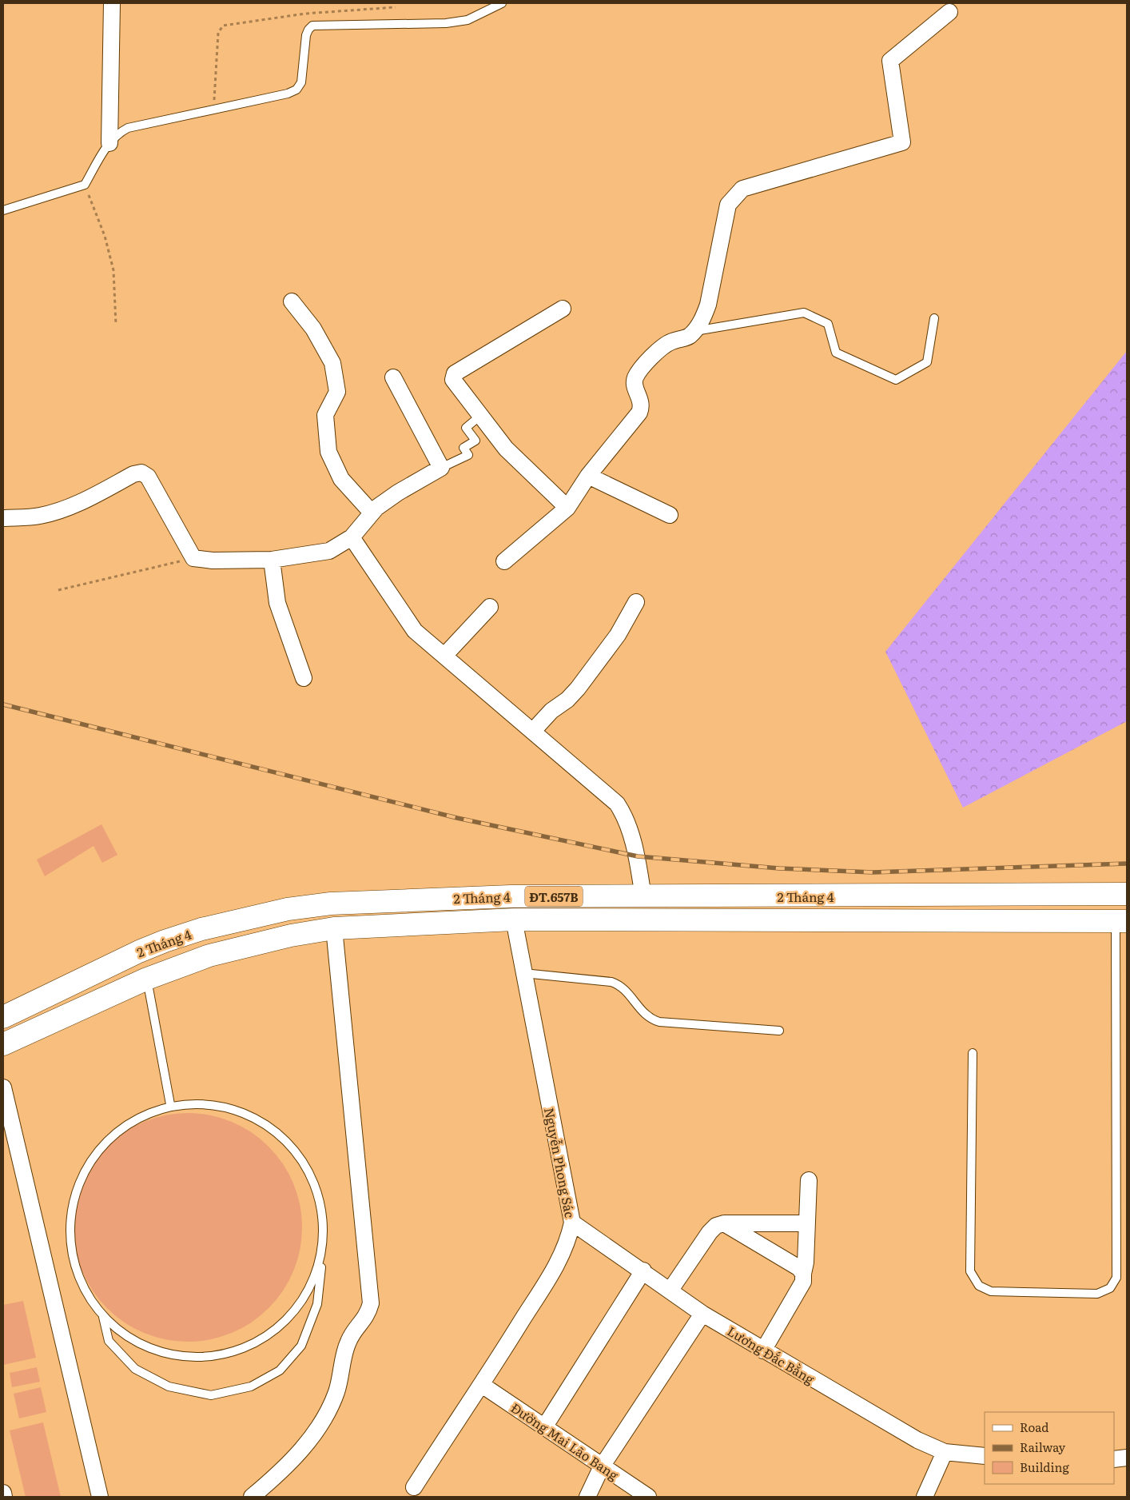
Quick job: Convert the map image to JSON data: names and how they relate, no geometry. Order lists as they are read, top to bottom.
{
  "streets": {
    "main road": ["ĐT.657B", "2 Tháng 4"],
    "street": ["Nguyễn Phong Sác", "Lương Đắc Bằng", "Đường Mai Lão Bang"]
  },
  "crossings": [
    ["2 Tháng 4", "Nguyễn Phong Sác"],
    ["Nguyễn Phong Sác", "Lương Đắc Bằng"],
    ["Nguyễn Phong Sác", "Đường Mai Lão Bang"]
  ],
  "legend": ["Road", "Railway", "Building"]
}
